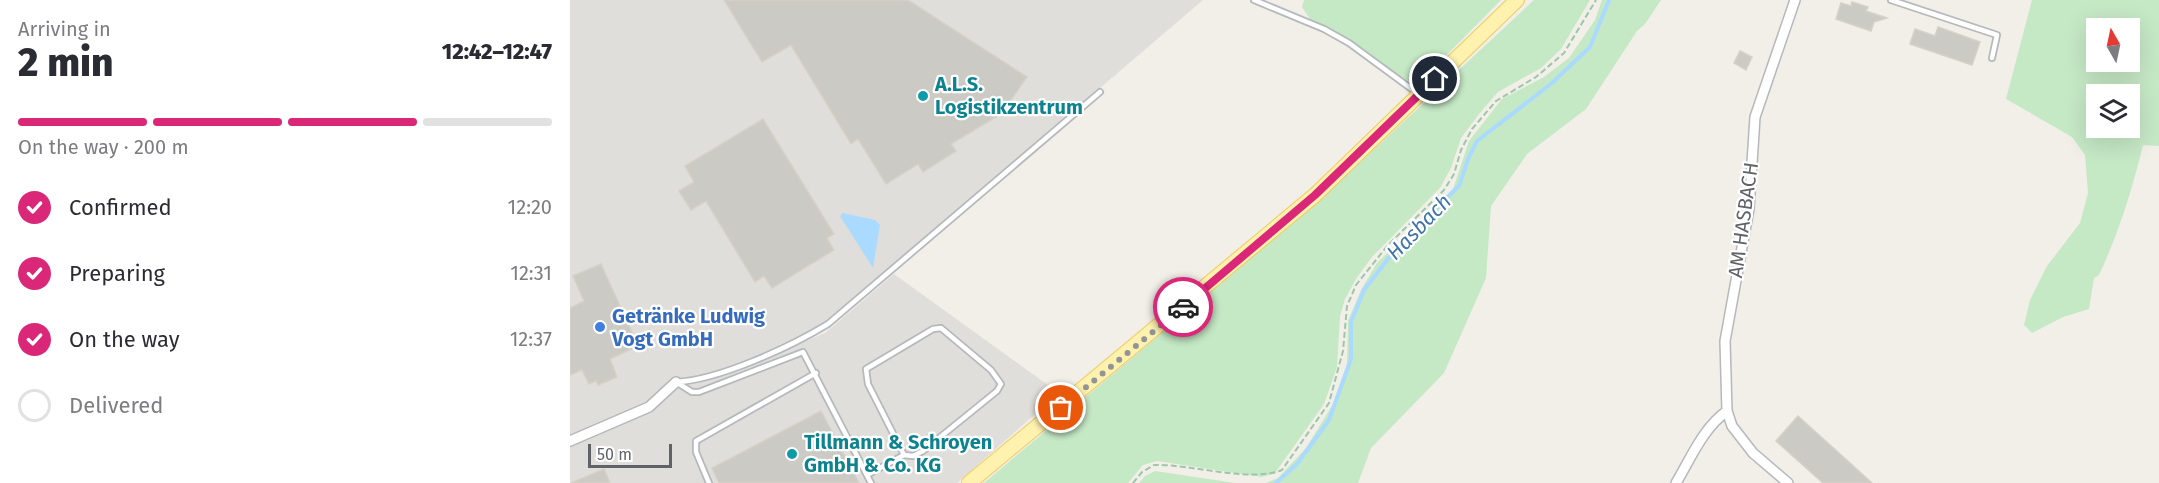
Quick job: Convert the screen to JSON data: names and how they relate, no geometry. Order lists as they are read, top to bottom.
{
  "streets": {
    "street": ["AM HASBACH"]
  },
  "water": ["Hasbach"],
  "places": ["A.L.S. Logistikzentrum", "Getränke Ludwig Vogt GmbH", "Tillmann & Schroyen GmbH & Co. KG"],
  "scale_bar": "50 m",
  "north": "top",
  "page": {
    "heading": ["2 min", "Arriving in", "12:42–12:47"],
    "bar": "On the way · 200 m",
    "list": [
      ["Confirmed", "12:20"],
      ["Preparing", "12:31"],
      ["On the way", "12:37"],
      "Delivered"
    ],
    "scale": "50 m"
  }
}
